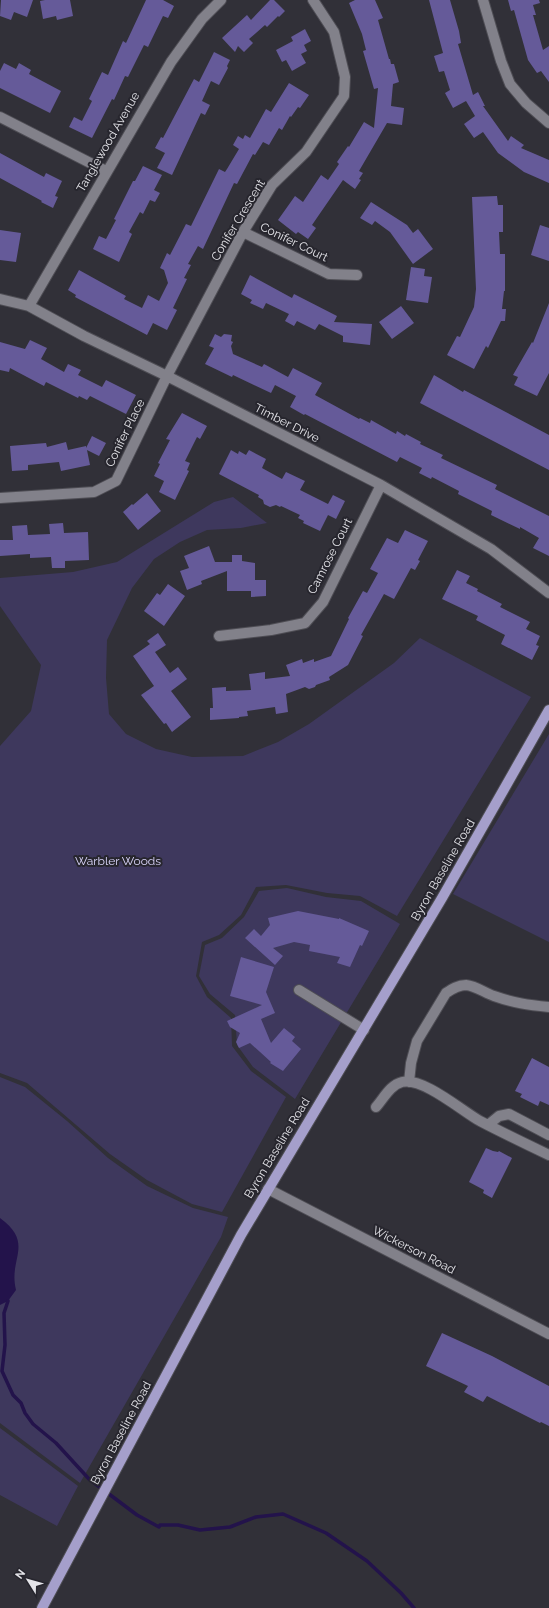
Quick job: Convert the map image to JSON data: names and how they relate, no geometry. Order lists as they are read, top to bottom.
{
  "streets": {
    "main road": ["Byron Baseline Road"],
    "street": [
      "Tanglewood Avenue",
      "Conifer Crescent",
      "Conifer Court",
      "Timber Drive",
      "Conifer Place",
      "Camrose Court",
      "Wickerson Road"
    ]
  },
  "crossings": [
    ["Tanglewood Avenue", "Timber Drive"],
    ["Conifer Crescent", "Conifer Court"],
    ["Conifer Crescent", "Timber Drive"],
    ["Conifer Crescent", "Conifer Place"],
    ["Timber Drive", "Conifer Place"],
    ["Timber Drive", "Camrose Court"],
    ["Byron Baseline Road", "Wickerson Road"]
  ],
  "parks": ["Warbler Woods"],
  "north": "top left"
}
